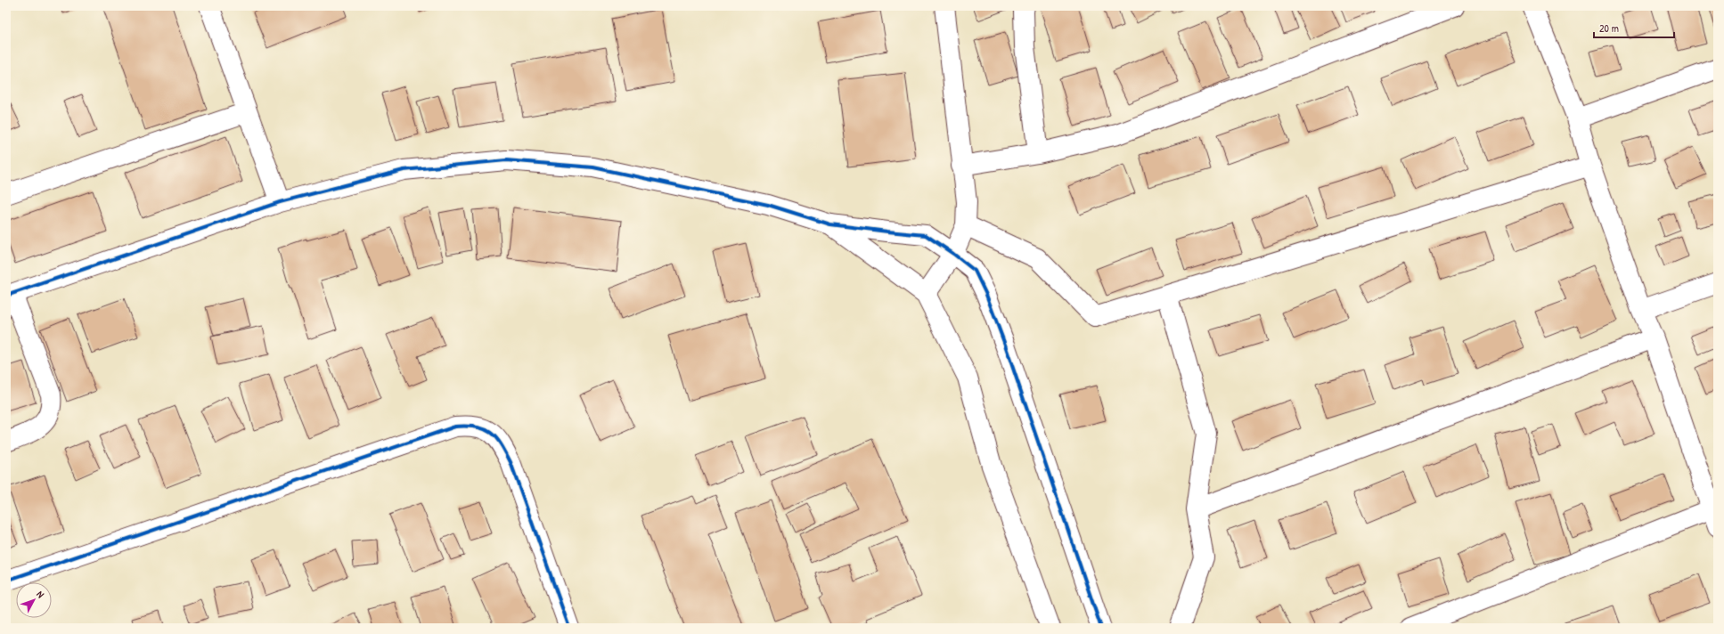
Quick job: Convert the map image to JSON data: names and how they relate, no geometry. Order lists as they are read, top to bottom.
{
  "scale_bar": "20 m",
  "north": "top right"
}
